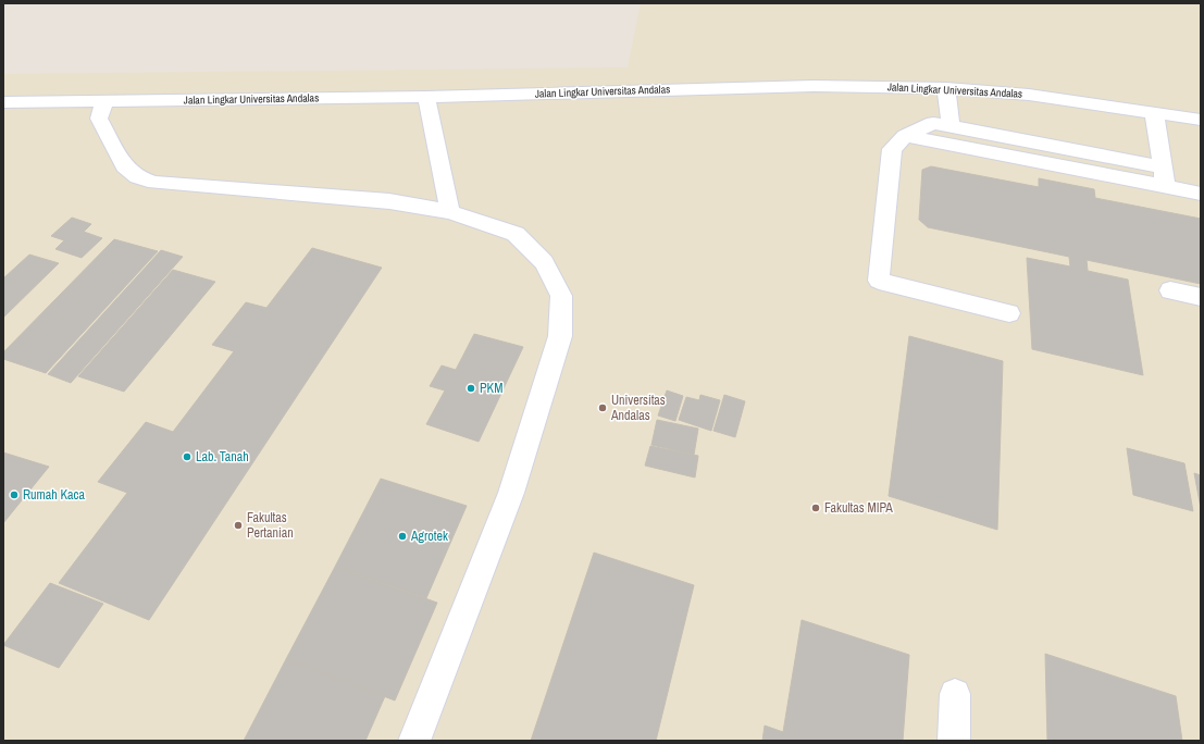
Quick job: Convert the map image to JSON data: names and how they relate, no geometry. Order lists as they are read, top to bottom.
{
  "streets": {
    "street": ["Jalan Lingkar Universitas Andalas"]
  },
  "places": [
    "PKM",
    "Universitas Andalas",
    "Lab. Tanah",
    "Rumah Kaca",
    "Fakultas MIPA",
    "Fakultas Pertanian",
    "Agrotek"
  ]
}
